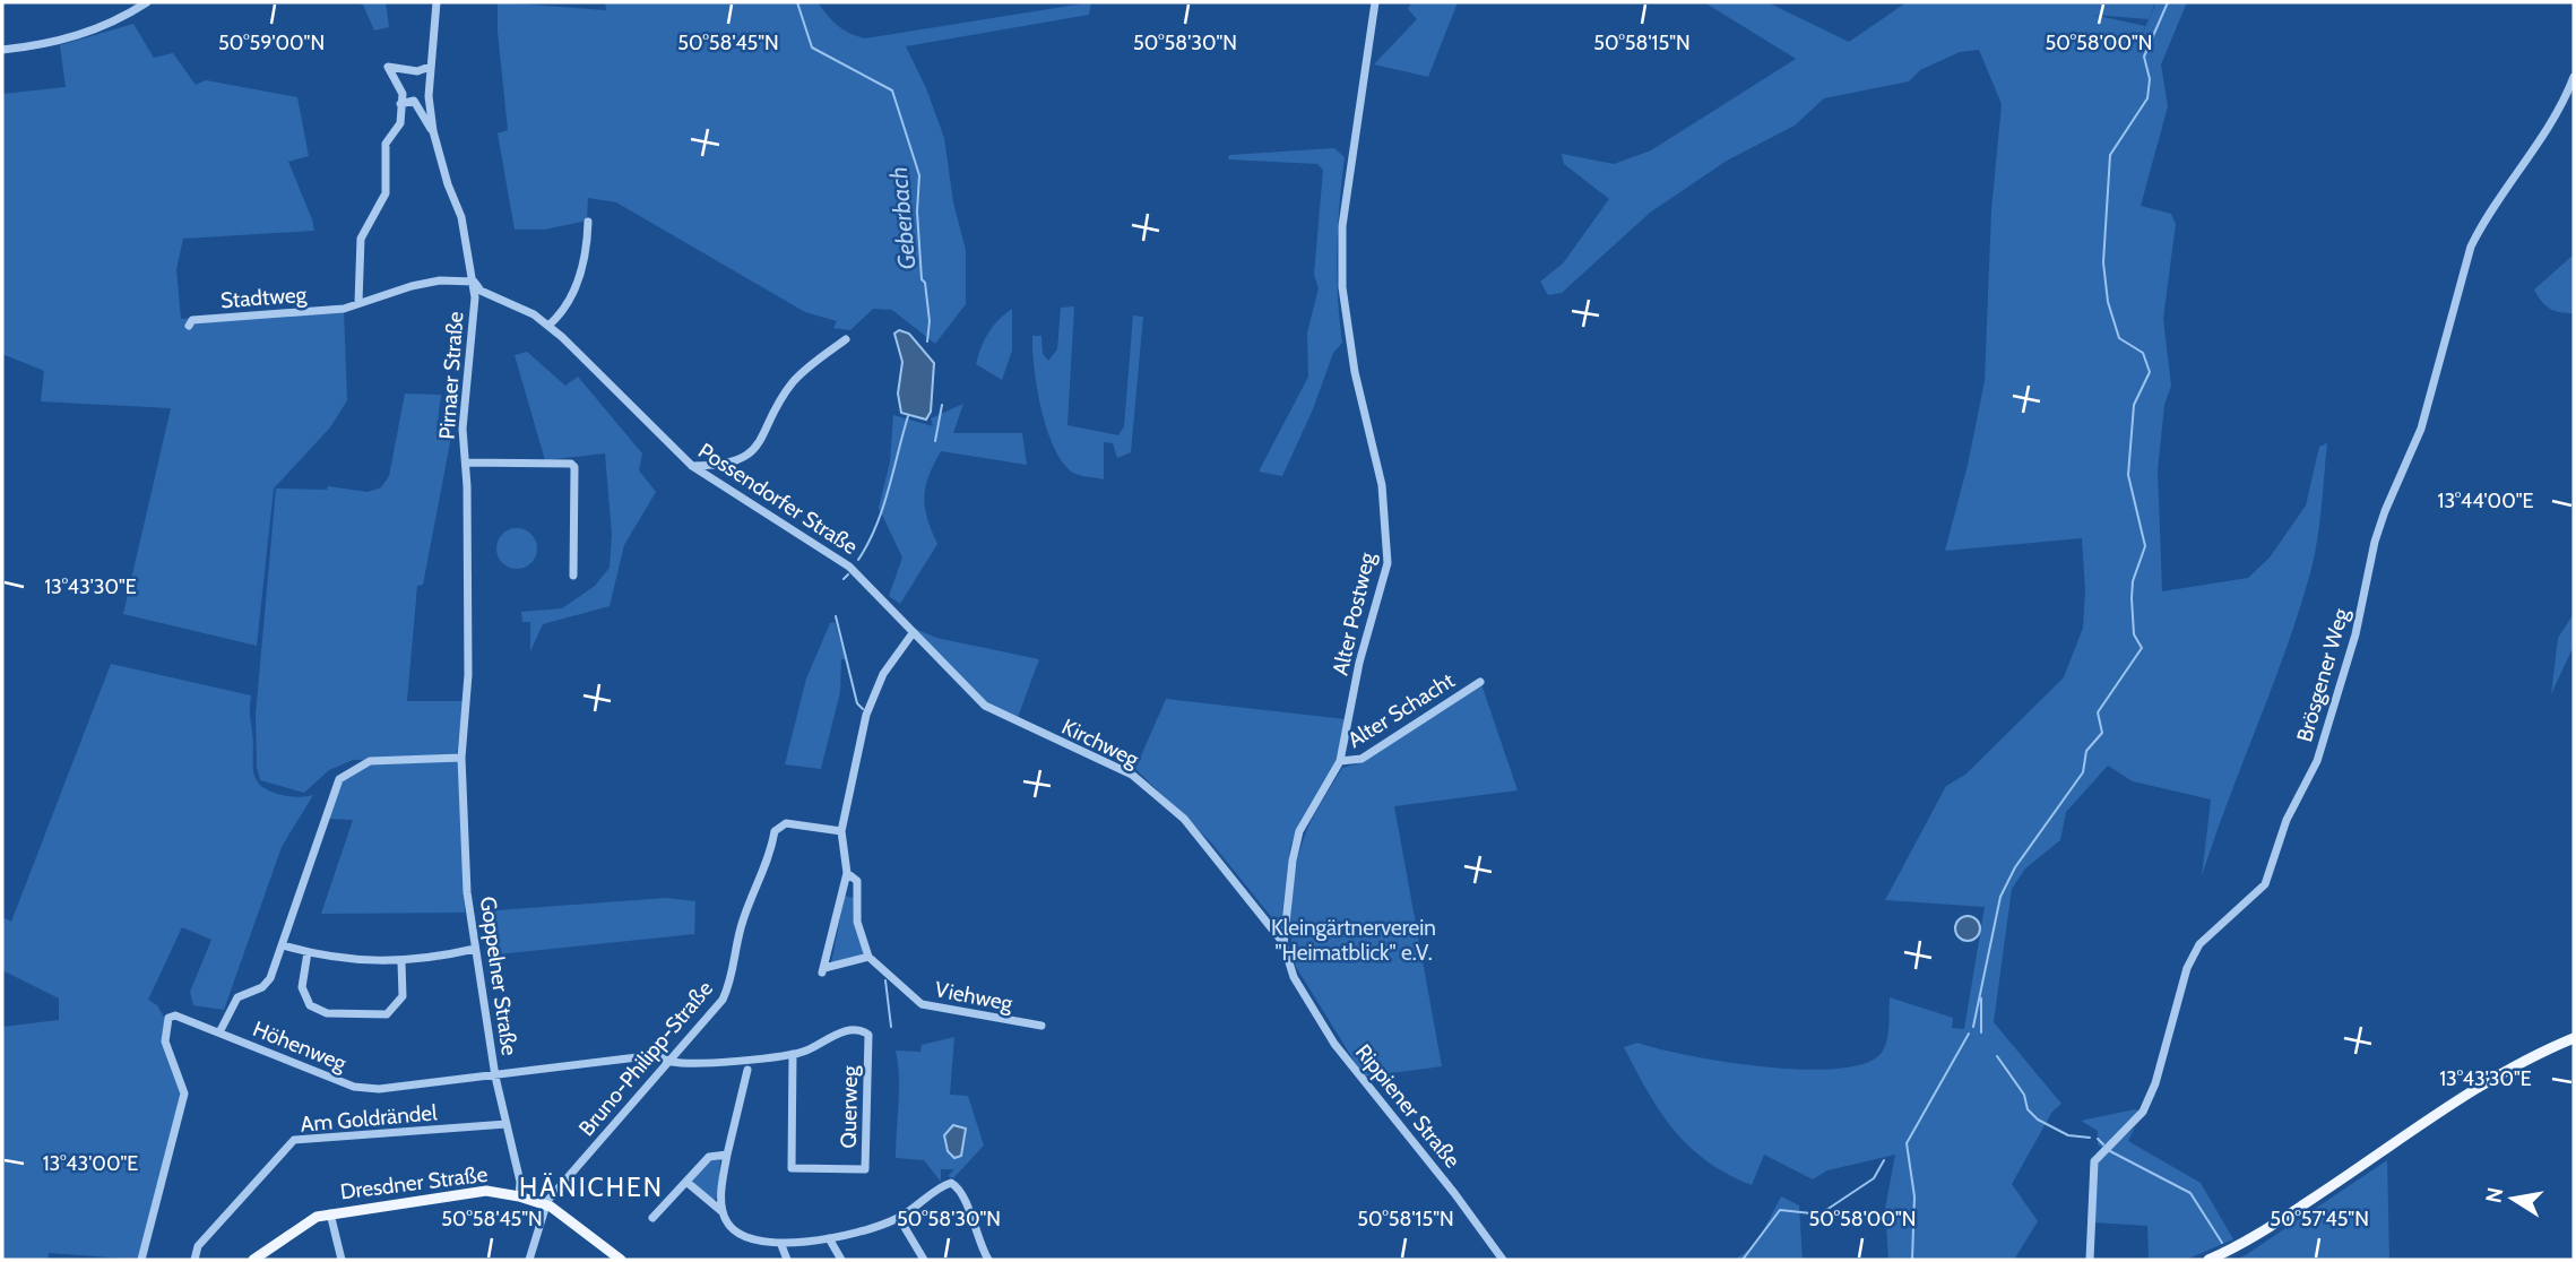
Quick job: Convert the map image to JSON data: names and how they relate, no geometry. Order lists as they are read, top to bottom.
{
  "streets": {
    "main road": ["Dresdner Straße"],
    "street": [
      "Stadtweg",
      "Pirnaer Straße",
      "Possendorfer Straße",
      "Alter Postweg",
      "Brösgener Weg",
      "Alter Schacht",
      "Kirchweg",
      "Goppelner Straße",
      "Viehweg",
      "Höhenweg",
      "Bruno-Philipp-Straße",
      "Rippiener Straße",
      "Querweg",
      "Am Goldrändel"
    ]
  },
  "crossings": [
    ["Stadtweg", "Pirnaer Straße"],
    ["Stadtweg", "Possendorfer Straße"],
    ["Pirnaer Straße", "Possendorfer Straße"],
    ["Pirnaer Straße", "Goppelner Straße"],
    ["Possendorfer Straße", "Kirchweg"],
    ["Alter Postweg", "Alter Schacht"],
    ["Alter Postweg", "Kirchweg"],
    ["Alter Postweg", "Rippiener Straße"],
    ["Kirchweg", "Rippiener Straße"],
    ["Goppelner Straße", "Höhenweg"],
    ["Goppelner Straße", "Am Goldrändel"],
    ["Goppelner Straße", "Dresdner Straße"],
    ["Höhenweg", "Bruno-Philipp-Straße"],
    ["Höhenweg", "Querweg"],
    ["Bruno-Philipp-Straße", "Querweg"],
    ["Bruno-Philipp-Straße", "Dresdner Straße"]
  ],
  "districts": ["HÄNICHEN"],
  "water": ["Geberbach"],
  "parks": ["Kleingärtnerverein \"Heimatblick\" e.V."],
  "north": "left",
  "coordinates": [
    "50°59'00\"N",
    "50°58'45\"N",
    "50°58'30\"N",
    "50°58'15\"N",
    "50°58'00\"N",
    "13°44'00\"E",
    "13°43'30\"E",
    "13°43'00\"E",
    "50°57'45\"N"
  ]
}
